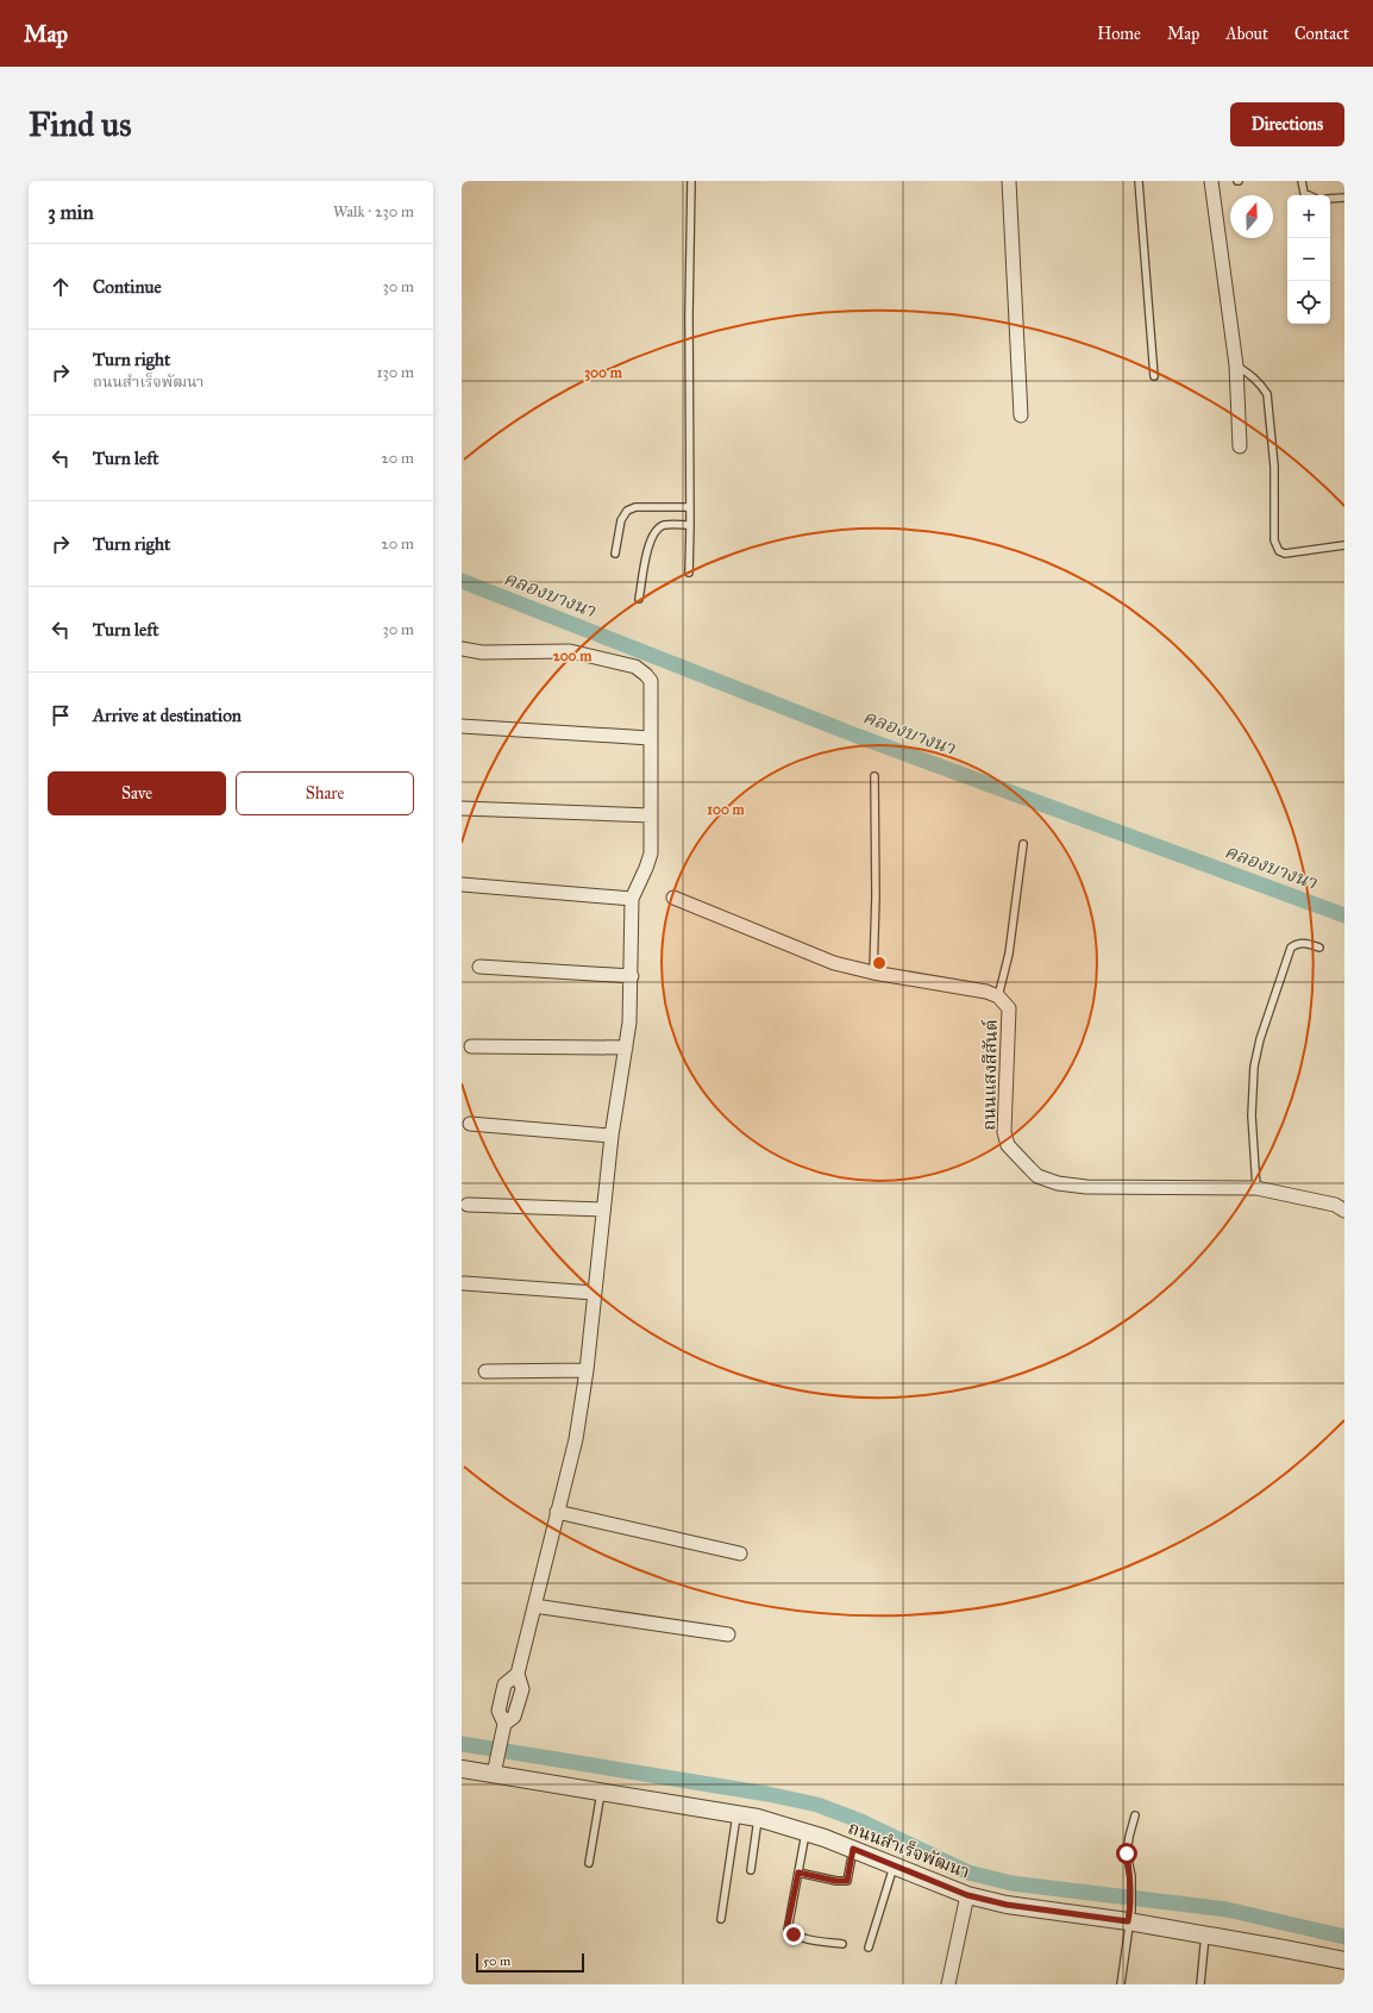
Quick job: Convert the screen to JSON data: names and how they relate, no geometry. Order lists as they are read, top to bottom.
{
  "streets": {
    "street": ["ถนนแสงสีสันต์", "ถนนสำเร็จพัฒนา"]
  },
  "water": ["คลองบางนา"],
  "scale_bar": "50 m",
  "north": "top",
  "page": {
    "header": "Map",
    "nav": [
      "Home",
      "Map",
      "About",
      "Contact"
    ],
    "buttons": [
      "Directions",
      ["Save", "Share"]
    ],
    "title": "Find us",
    "heading": ["3 min", "Walk · 230 m"],
    "map_buttons": ["+", "−"],
    "list": [
      ["Continue", "30 m"],
      ["Turn right", "ถนนสำเร็จพัฒนา", "130 m"],
      ["Turn left", "20 m"],
      ["Turn right", "20 m"],
      ["Turn left", "30 m"],
      "Arrive at destination"
    ],
    "scale": "50 m"
  },
  "rings": ["300 m", "200 m", "100 m"]
}
